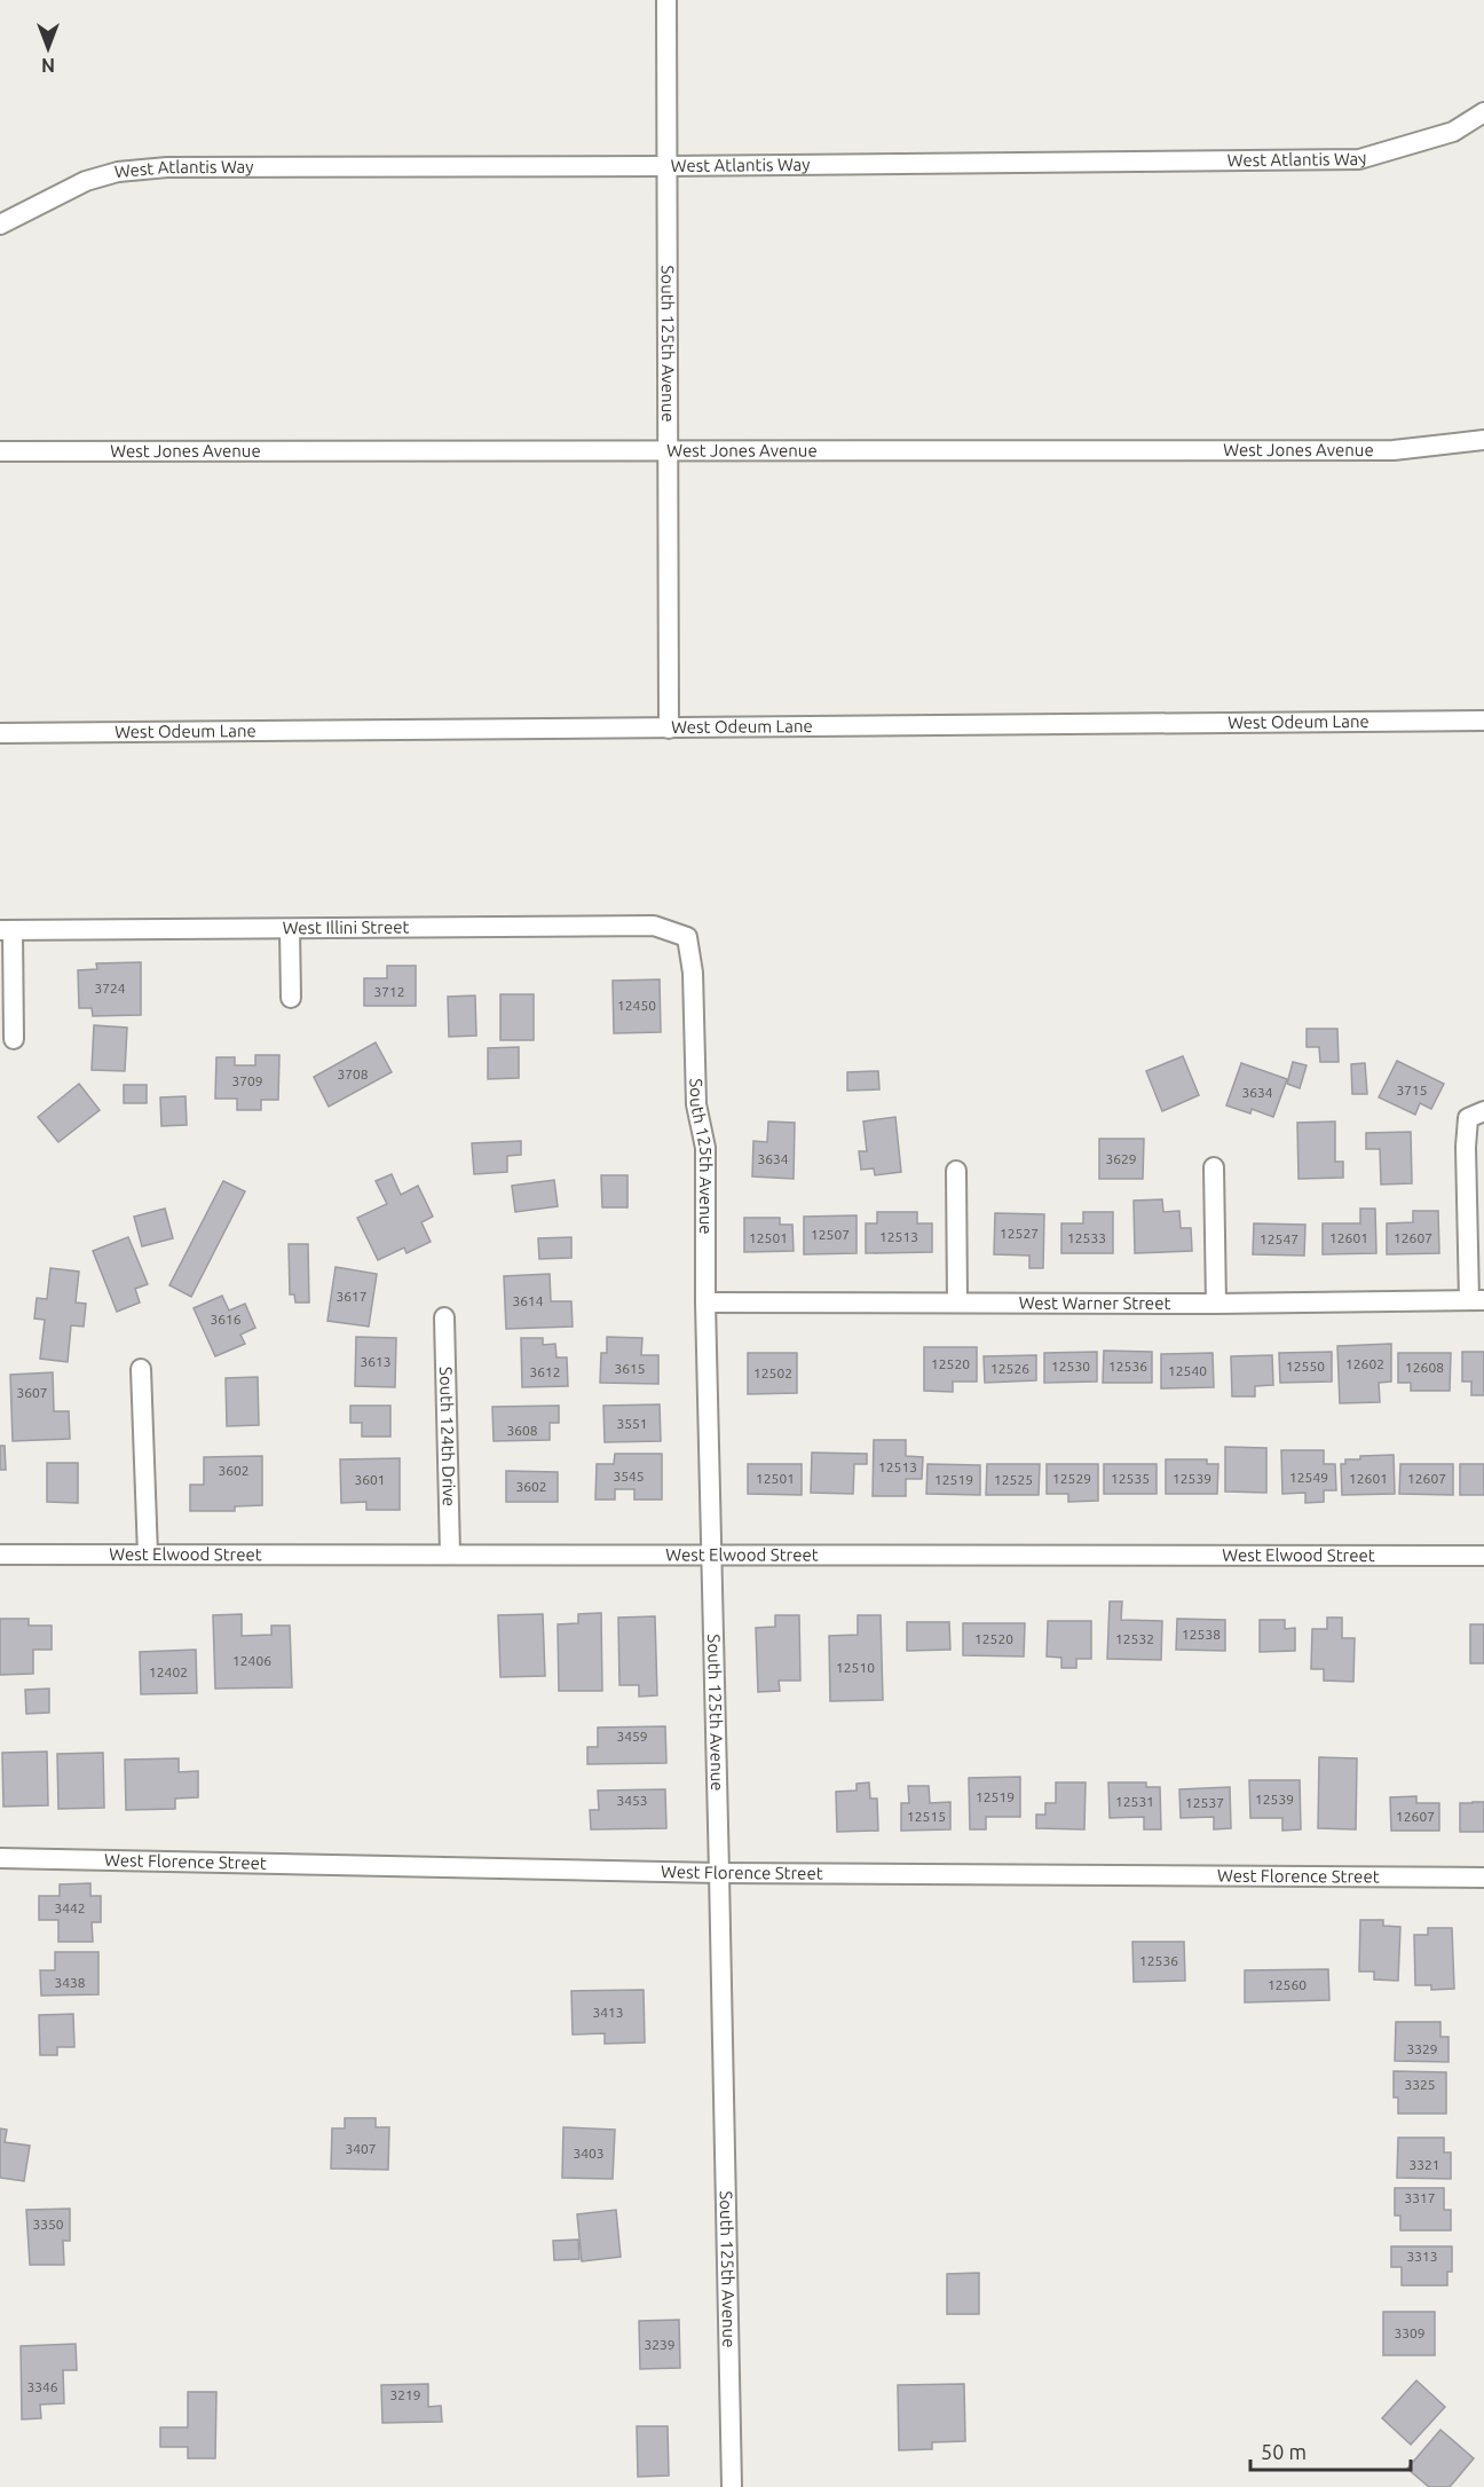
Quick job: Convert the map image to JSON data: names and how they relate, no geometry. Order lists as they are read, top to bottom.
{
  "streets": {
    "street": [
      "West Atlantis Way",
      "South 125th Avenue",
      "West Jones Avenue",
      "West Odeum Lane",
      "West Illini Street",
      "West Warner Street",
      "South 124th Drive",
      "West Elwood Street",
      "West Florence Street"
    ]
  },
  "crossings": [
    ["West Atlantis Way", "South 125th Avenue"],
    ["South 125th Avenue", "West Jones Avenue"],
    ["South 125th Avenue", "West Odeum Lane"],
    ["South 125th Avenue", "West Illini Street"],
    ["South 125th Avenue", "West Warner Street"],
    ["South 125th Avenue", "West Elwood Street"],
    ["South 125th Avenue", "West Florence Street"],
    ["South 124th Drive", "West Elwood Street"]
  ],
  "house_numbers": [
    "3724",
    "3712",
    "12450",
    "3708",
    "3709",
    "3715",
    "3634",
    "3634",
    "3629",
    "12527",
    "12507",
    "12513",
    "12501",
    "12533",
    "12601",
    "12607",
    "12547",
    "3617",
    "3614",
    "3616",
    "3613",
    "12520",
    "12602",
    "12530",
    "12536",
    "12550",
    "12608",
    "3615",
    "12526",
    "12540",
    "3612",
    "12502",
    "3607",
    "3551",
    "3608",
    "12513",
    "3602",
    "3545",
    "12549",
    "12501",
    "12529",
    "12535",
    "12539",
    "12601",
    "12607",
    "3601",
    "12519",
    "12525",
    "3602",
    "12538",
    "12520",
    "12532",
    "12406",
    "12510",
    "12402",
    "3459",
    "12519",
    "12539",
    "3453",
    "12531",
    "12537",
    "12515",
    "12607",
    "3442",
    "12536",
    "3438",
    "12560",
    "3413",
    "3329",
    "3325",
    "3407",
    "3403",
    "3321",
    "3317",
    "3350",
    "3313",
    "3309",
    "3239",
    "3346",
    "3219"
  ],
  "scale_bar": "50 m",
  "north": "bottom"
}
